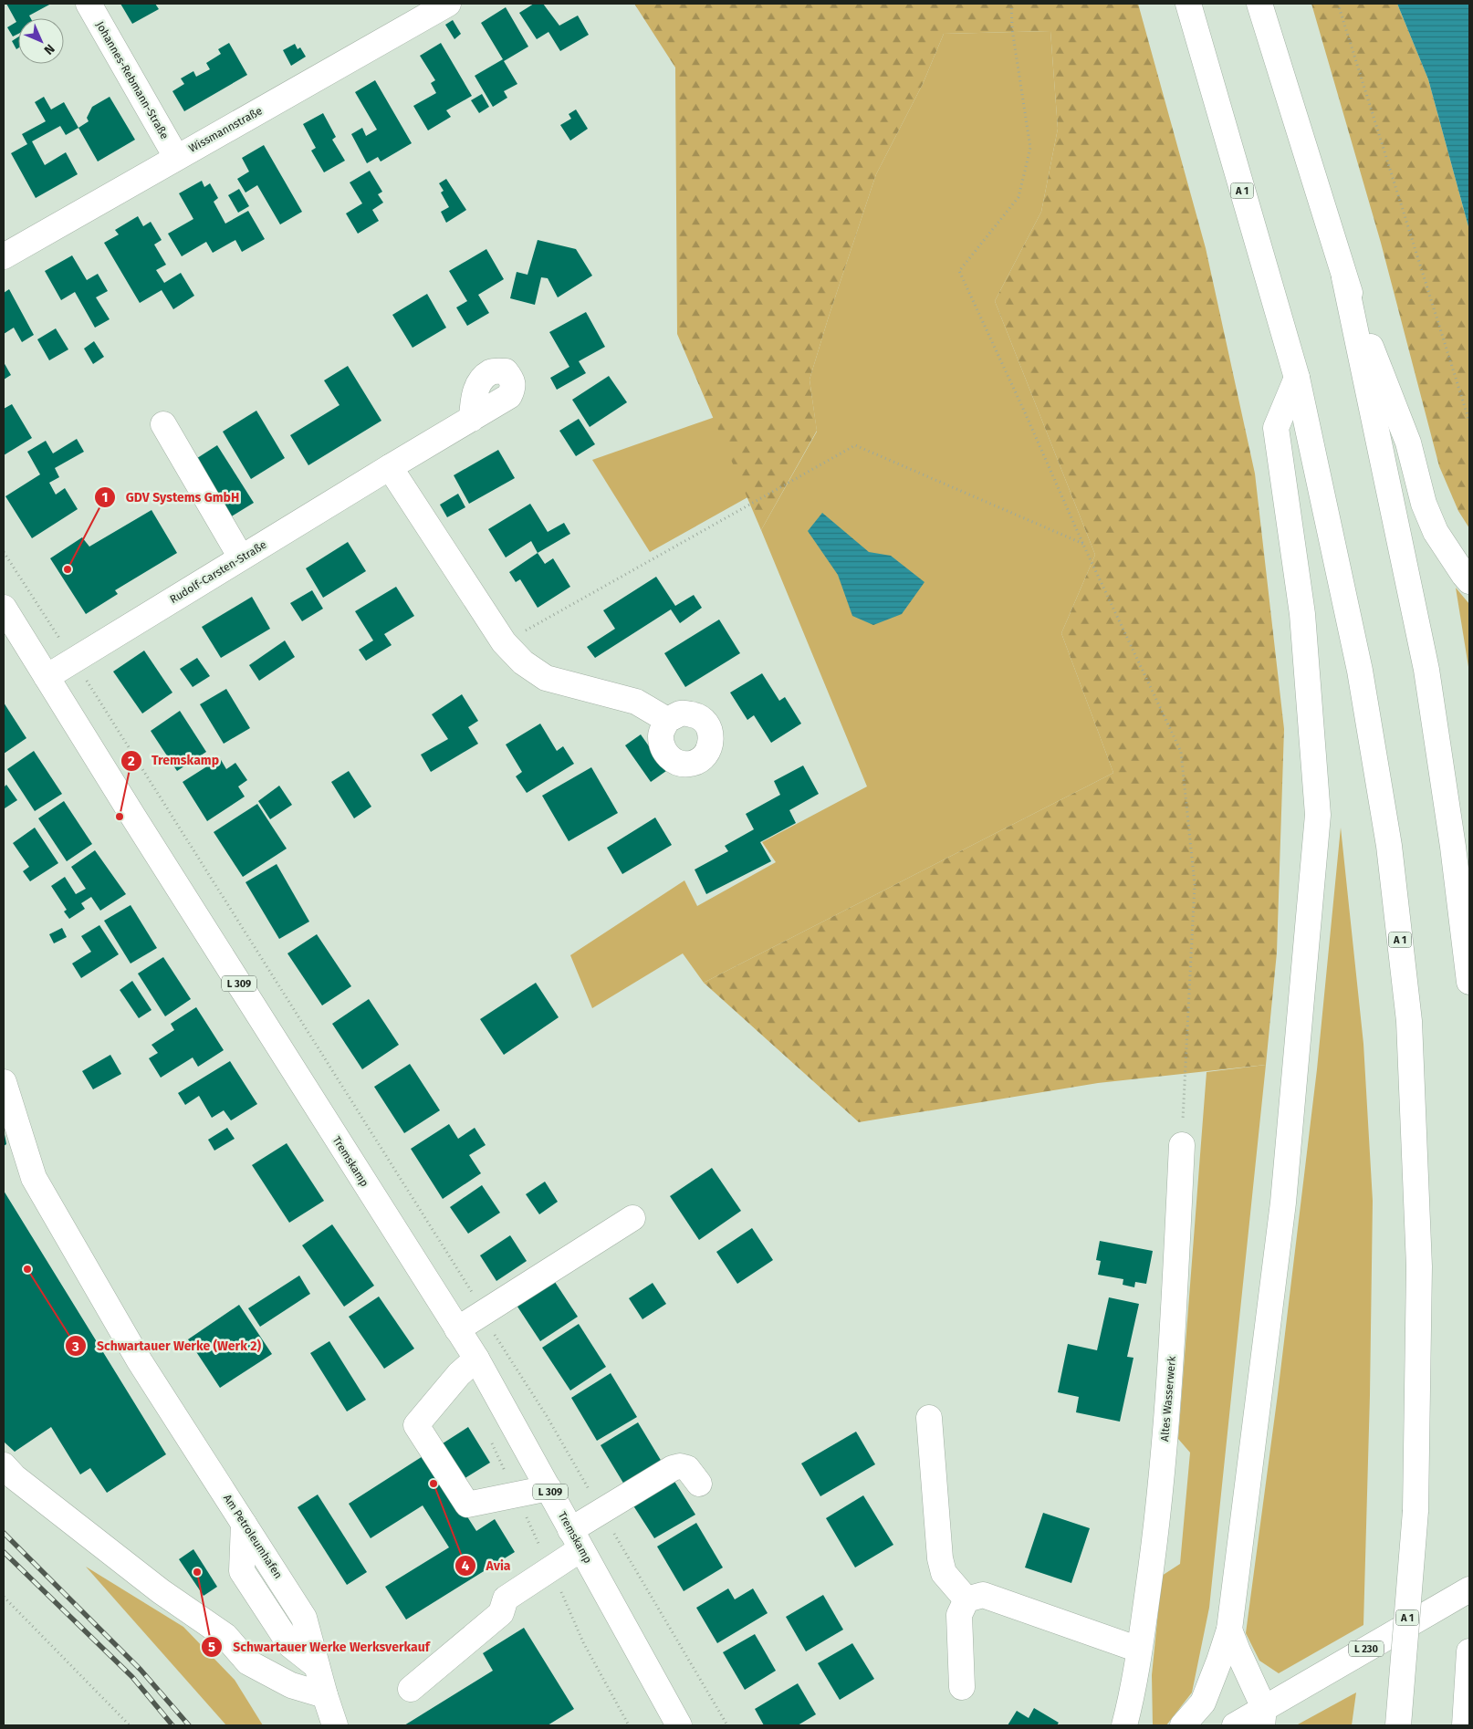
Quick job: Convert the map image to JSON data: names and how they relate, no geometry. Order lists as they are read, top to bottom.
{
  "streets": {
    "main road": [
      "Johannes-Rebmann-Straße",
      "Wissmannstraße",
      "A 1",
      "Rudolf-Carsten-Straße",
      "L 309",
      "Tremskamp",
      "Altes Wasserwerk",
      "Am Petroleumhafen",
      "L 230"
    ]
  },
  "crossings": [
    ["Johannes-Rebmann-Straße", "Wissmannstraße"],
    ["Rudolf-Carsten-Straße", "Tremskamp"]
  ],
  "places": [
    "GDV Systems GmbH",
    "Tremskamp",
    "Schwartauer Werke (Werk 2)",
    "Avia",
    "Schwartauer Werke Werksverkauf"
  ],
  "north": "bottom right"
}
